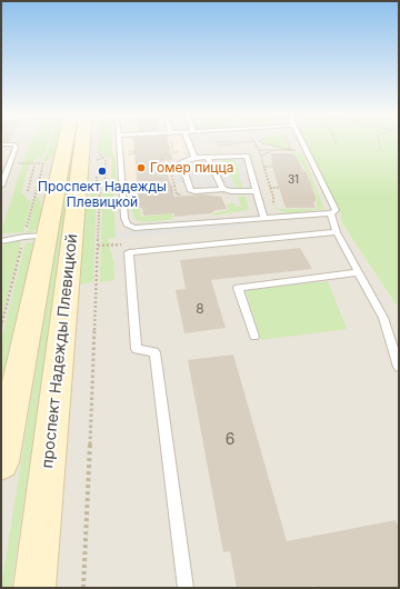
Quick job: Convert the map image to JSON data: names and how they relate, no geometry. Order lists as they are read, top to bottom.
{
  "streets": {
    "main road": ["проспект Надежды Плевицкой"]
  },
  "places": ["Гомер пицца", "Проспект Надежды Плевицкой"],
  "house_numbers": ["31", "8", "6"]
}
